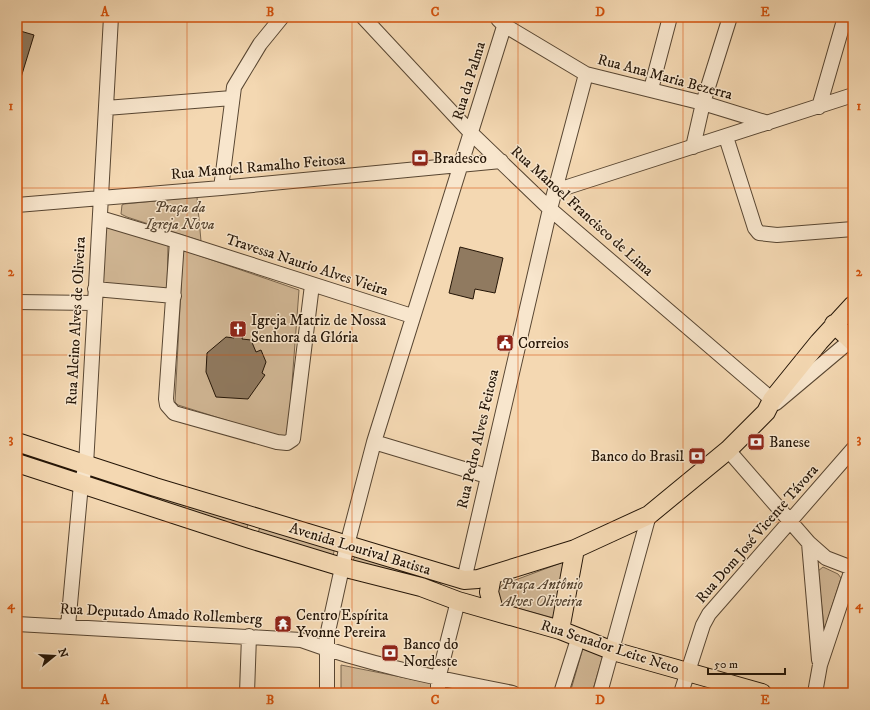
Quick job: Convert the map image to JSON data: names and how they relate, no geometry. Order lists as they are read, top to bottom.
{
  "streets": {
    "main road": ["Avenida Lourival Batista", "Rua Senador Leite Neto"],
    "street": [
      "Rua Ana Maria Bezerra",
      "Rua da Palma",
      "Rua Manoel Ramalho Feitosa",
      "Rua Manoel Francisco de Lima",
      "Travessa Naurio Alves Vieira",
      "Rua Alcino Alves de Oliveira",
      "Rua Pedro Alves Feitosa",
      "Rua Dom José Vicente Távora",
      "Rua Deputado Amado Rollemberg"
    ]
  },
  "crossings": [
    ["Rua Ana Maria Bezerra", "Rua da Palma"],
    ["Rua Ana Maria Bezerra", "Rua Pedro Alves Feitosa"],
    ["Rua da Palma", "Rua Manoel Ramalho Feitosa"],
    ["Rua da Palma", "Rua Manoel Francisco de Lima"],
    ["Rua da Palma", "Travessa Naurio Alves Vieira"],
    ["Rua da Palma", "Avenida Lourival Batista"],
    ["Rua da Palma", "Rua Deputado Amado Rollemberg"],
    ["Rua Manoel Ramalho Feitosa", "Rua Manoel Francisco de Lima"],
    ["Rua Manoel Ramalho Feitosa", "Rua Alcino Alves de Oliveira"],
    ["Rua Manoel Francisco de Lima", "Rua Pedro Alves Feitosa"],
    ["Travessa Naurio Alves Vieira", "Rua Alcino Alves de Oliveira"],
    ["Rua Alcino Alves de Oliveira", "Avenida Lourival Batista"],
    ["Rua Alcino Alves de Oliveira", "Rua Deputado Amado Rollemberg"],
    ["Rua Pedro Alves Feitosa", "Avenida Lourival Batista"],
    ["Rua Dom José Vicente Távora", "Rua Senador Leite Neto"],
    ["Avenida Lourival Batista", "Rua Senador Leite Neto"]
  ],
  "parks": ["Praça da Igreja Nova", "Praça Antônio Alves Oliveira"],
  "places": {
    "bank": [
      "Bradesco",
      "Banese",
      "Banco do Brasil",
      "Banco do Nordeste"
    ],
    "church": ["Igreja Matriz de Nossa Senhora da Glória"],
    "public building": ["Correios"],
    "temple": ["Centro Espírita Yvonne Pereira"]
  },
  "scale_bar": "50 m",
  "north": "right",
  "grid": {
    "columns": [
      "A",
      "B",
      "C",
      "D",
      "E"
    ],
    "rows": [
      "1",
      "2",
      "3",
      "4"
    ]
  }
}
